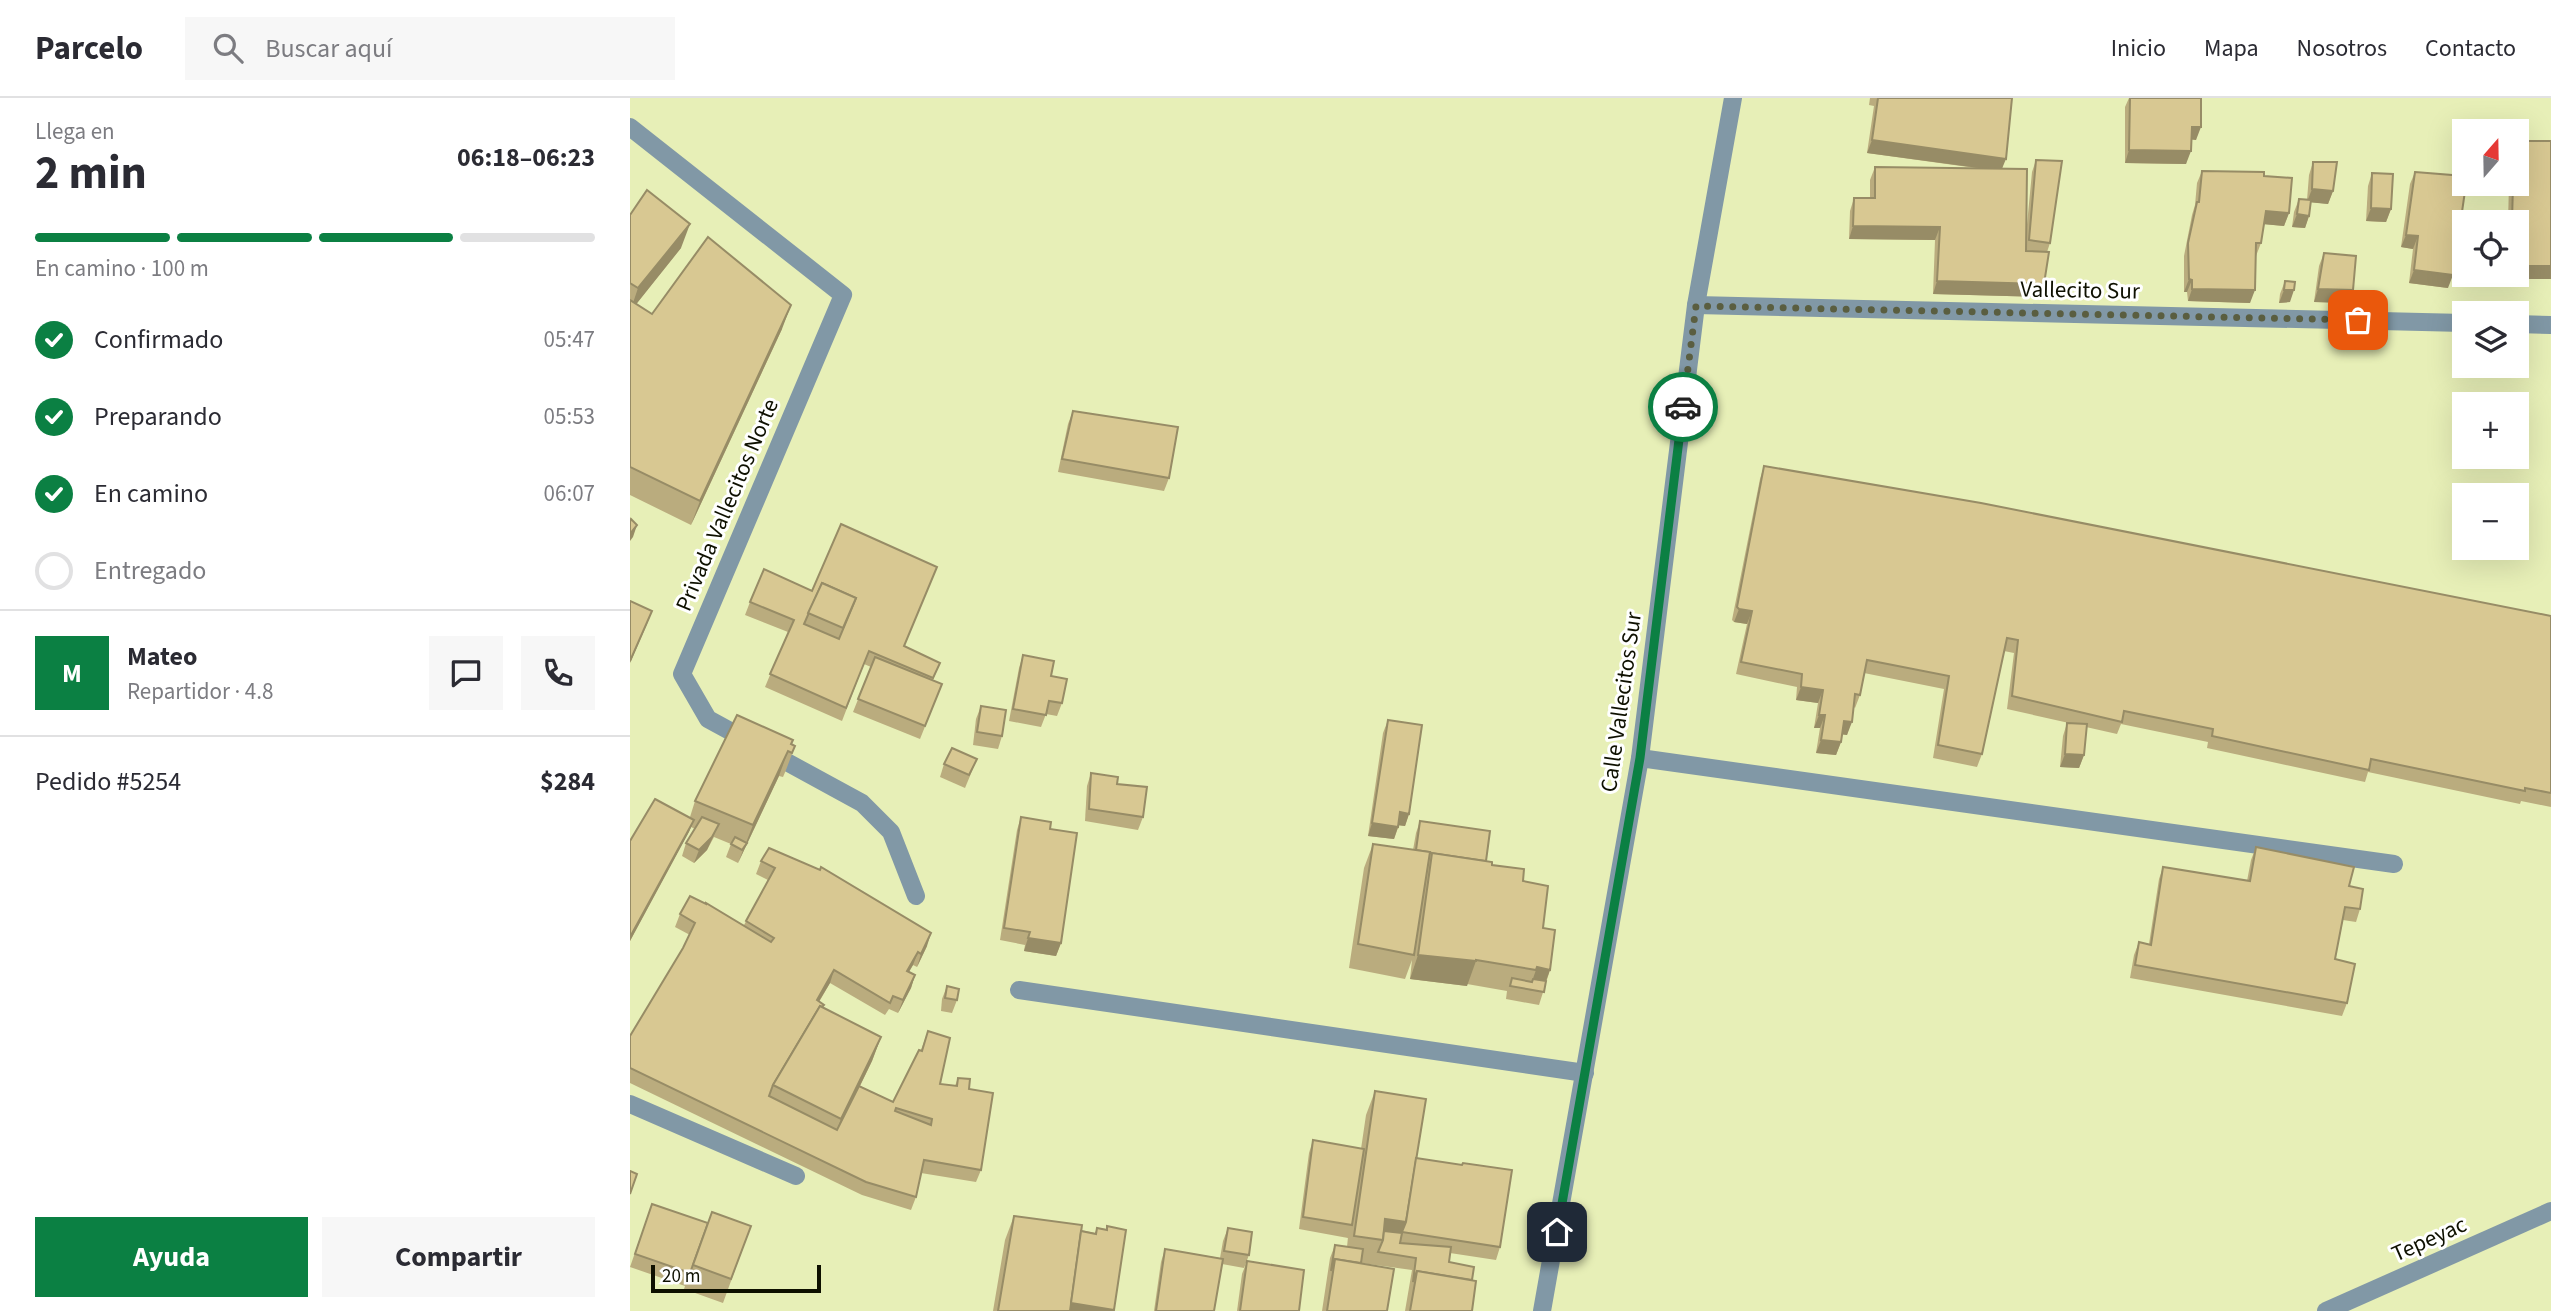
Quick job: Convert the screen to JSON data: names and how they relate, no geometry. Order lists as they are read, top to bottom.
{
  "streets": {
    "street": [
      "Vallecito Sur",
      "Privada Vallecitos Norte",
      "Calle Vallecitos Sur",
      "Tepeyac"
    ]
  },
  "crossings": [
    ["Vallecito Sur", "Calle Vallecitos Sur"]
  ],
  "scale_bar": "20 m",
  "north": "top",
  "page": {
    "header": "Parcelo",
    "search": "Buscar aquí",
    "nav": [
      "Inicio",
      "Mapa",
      "Nosotros",
      "Contacto"
    ],
    "heading": ["2 min", "Llega en", "06:18–06:23"],
    "panel": [
      "Mateo",
      "Repartidor · 4.8",
      "Pedido #5254",
      "$284"
    ],
    "map_buttons": ["+", "−"],
    "bar": "En camino · 100 m",
    "list": [
      ["Confirmado", "05:47"],
      ["Preparando", "05:53"],
      ["En camino", "06:07"],
      "Entregado"
    ],
    "round": "M",
    "buttons": ["Ayuda", "Compartir"],
    "scale": "20 m"
  }
}
